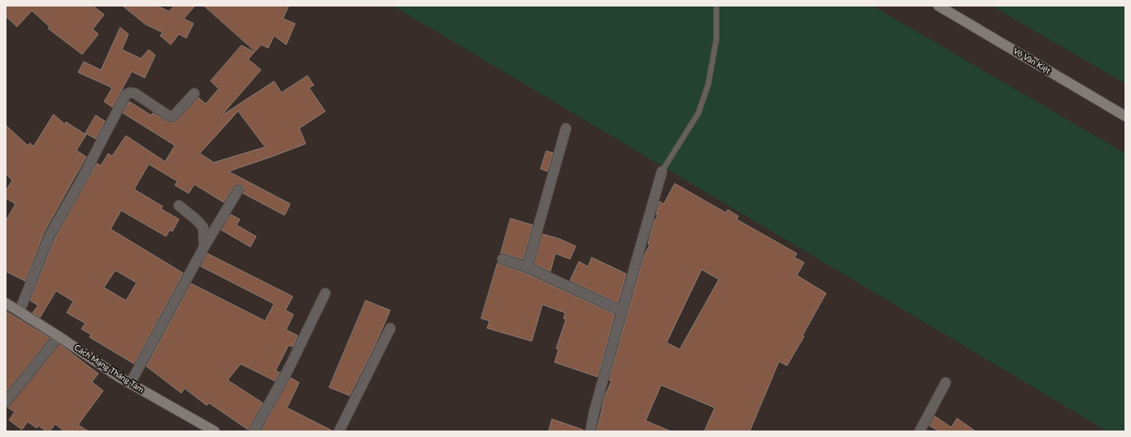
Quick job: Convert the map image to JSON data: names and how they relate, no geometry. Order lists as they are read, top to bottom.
{
  "streets": {
    "street": ["Võ Văn Kiệt", "Cách Mạng Tháng Tám"]
  }
}
